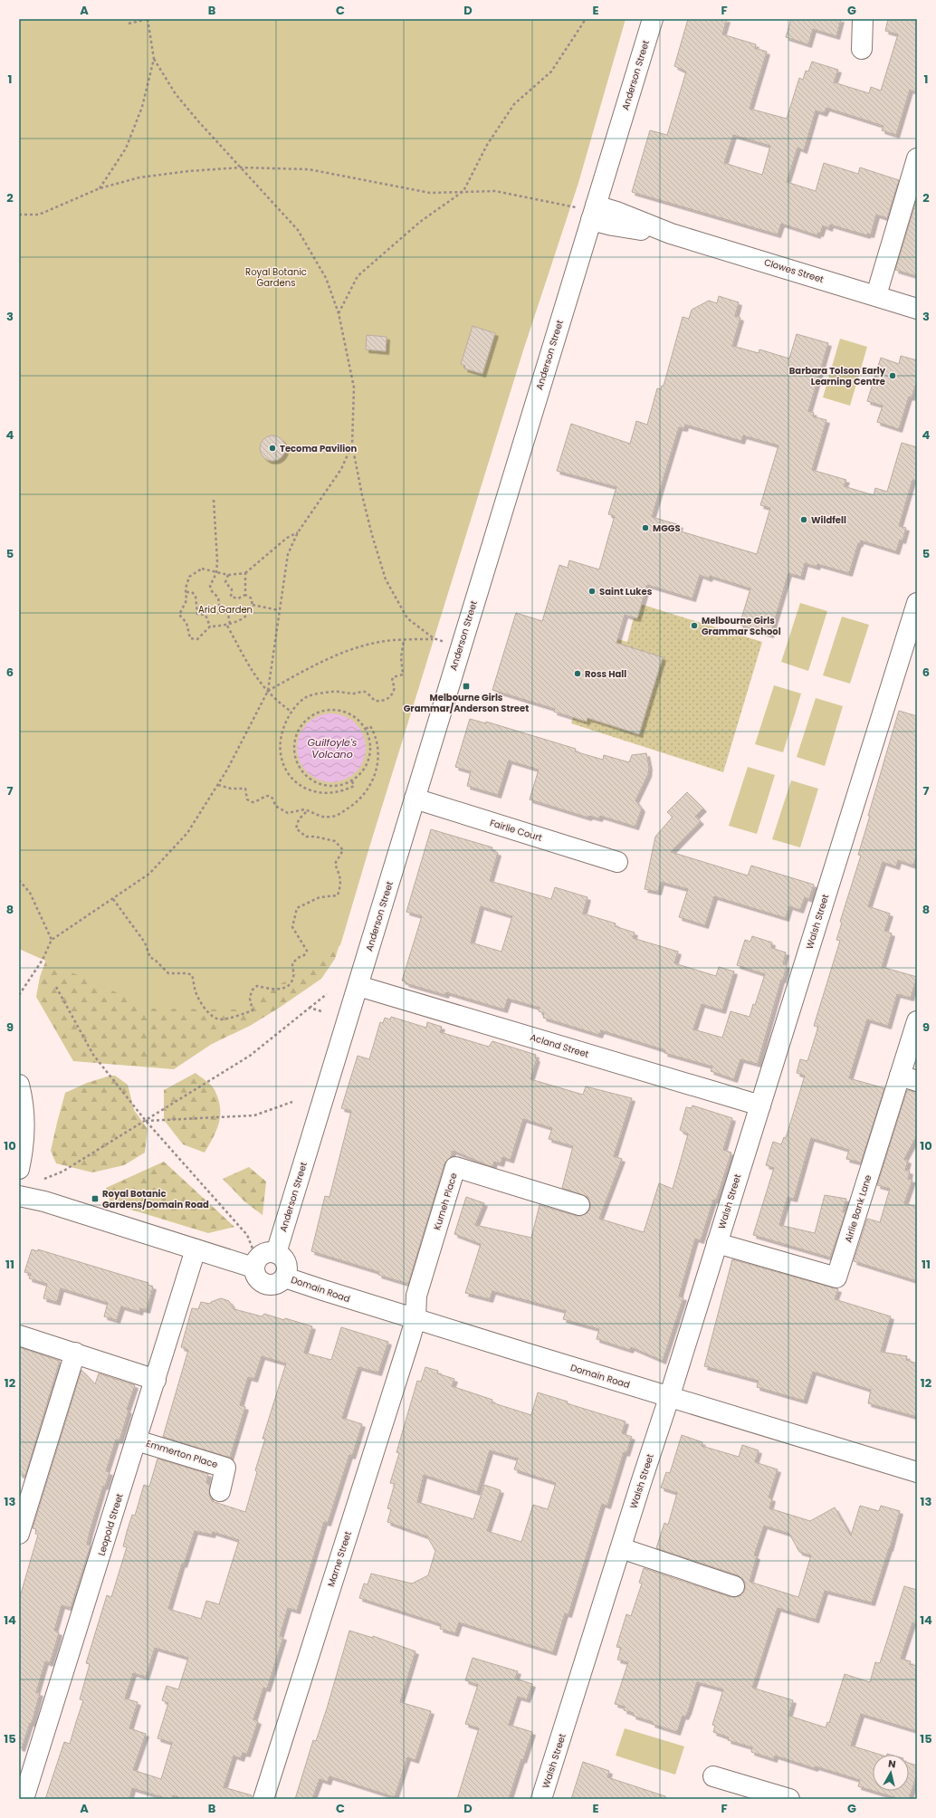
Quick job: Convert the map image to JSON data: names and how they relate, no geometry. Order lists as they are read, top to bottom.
{
  "streets": {
    "street": [
      "Anderson Street",
      "Clowes Street",
      "Fairlie Court",
      "Walsh Street",
      "Acland Street",
      "Kurneh Place",
      "Airlie Bank Lane",
      "Domain Road",
      "Emmerton Place",
      "Leopold Street",
      "Marne Street"
    ]
  },
  "crossings": [
    ["Anderson Street", "Clowes Street"],
    ["Anderson Street", "Fairlie Court"],
    ["Anderson Street", "Acland Street"],
    ["Anderson Street", "Domain Road"],
    ["Walsh Street", "Acland Street"],
    ["Walsh Street", "Airlie Bank Lane"],
    ["Walsh Street", "Domain Road"],
    ["Kurneh Place", "Domain Road"],
    ["Kurneh Place", "Marne Street"],
    ["Domain Road", "Marne Street"],
    ["Emmerton Place", "Leopold Street"]
  ],
  "water": ["Guilfoyle's Volcano"],
  "parks": ["Royal Botanic Gardens", "Arid Garden"],
  "places": {
    "other": [
      "Barbara Tolson Early Learning Centre",
      "Tecoma Pavilion",
      "Wildfell",
      "MGGS",
      "Saint Lukes",
      "Melbourne Girls Grammar School",
      "Ross Hall"
    ],
    "transit": ["Melbourne Girls Grammar/Anderson Street", "Royal Botanic Gardens/Domain Road"]
  },
  "north": "top",
  "grid": {
    "columns": [
      "A",
      "B",
      "C",
      "D",
      "E",
      "F",
      "G"
    ],
    "rows": [
      "1",
      "2",
      "3",
      "4",
      "5",
      "6",
      "7",
      "8",
      "9",
      "10",
      "11",
      "12",
      "13",
      "14",
      "15"
    ]
  }
}
